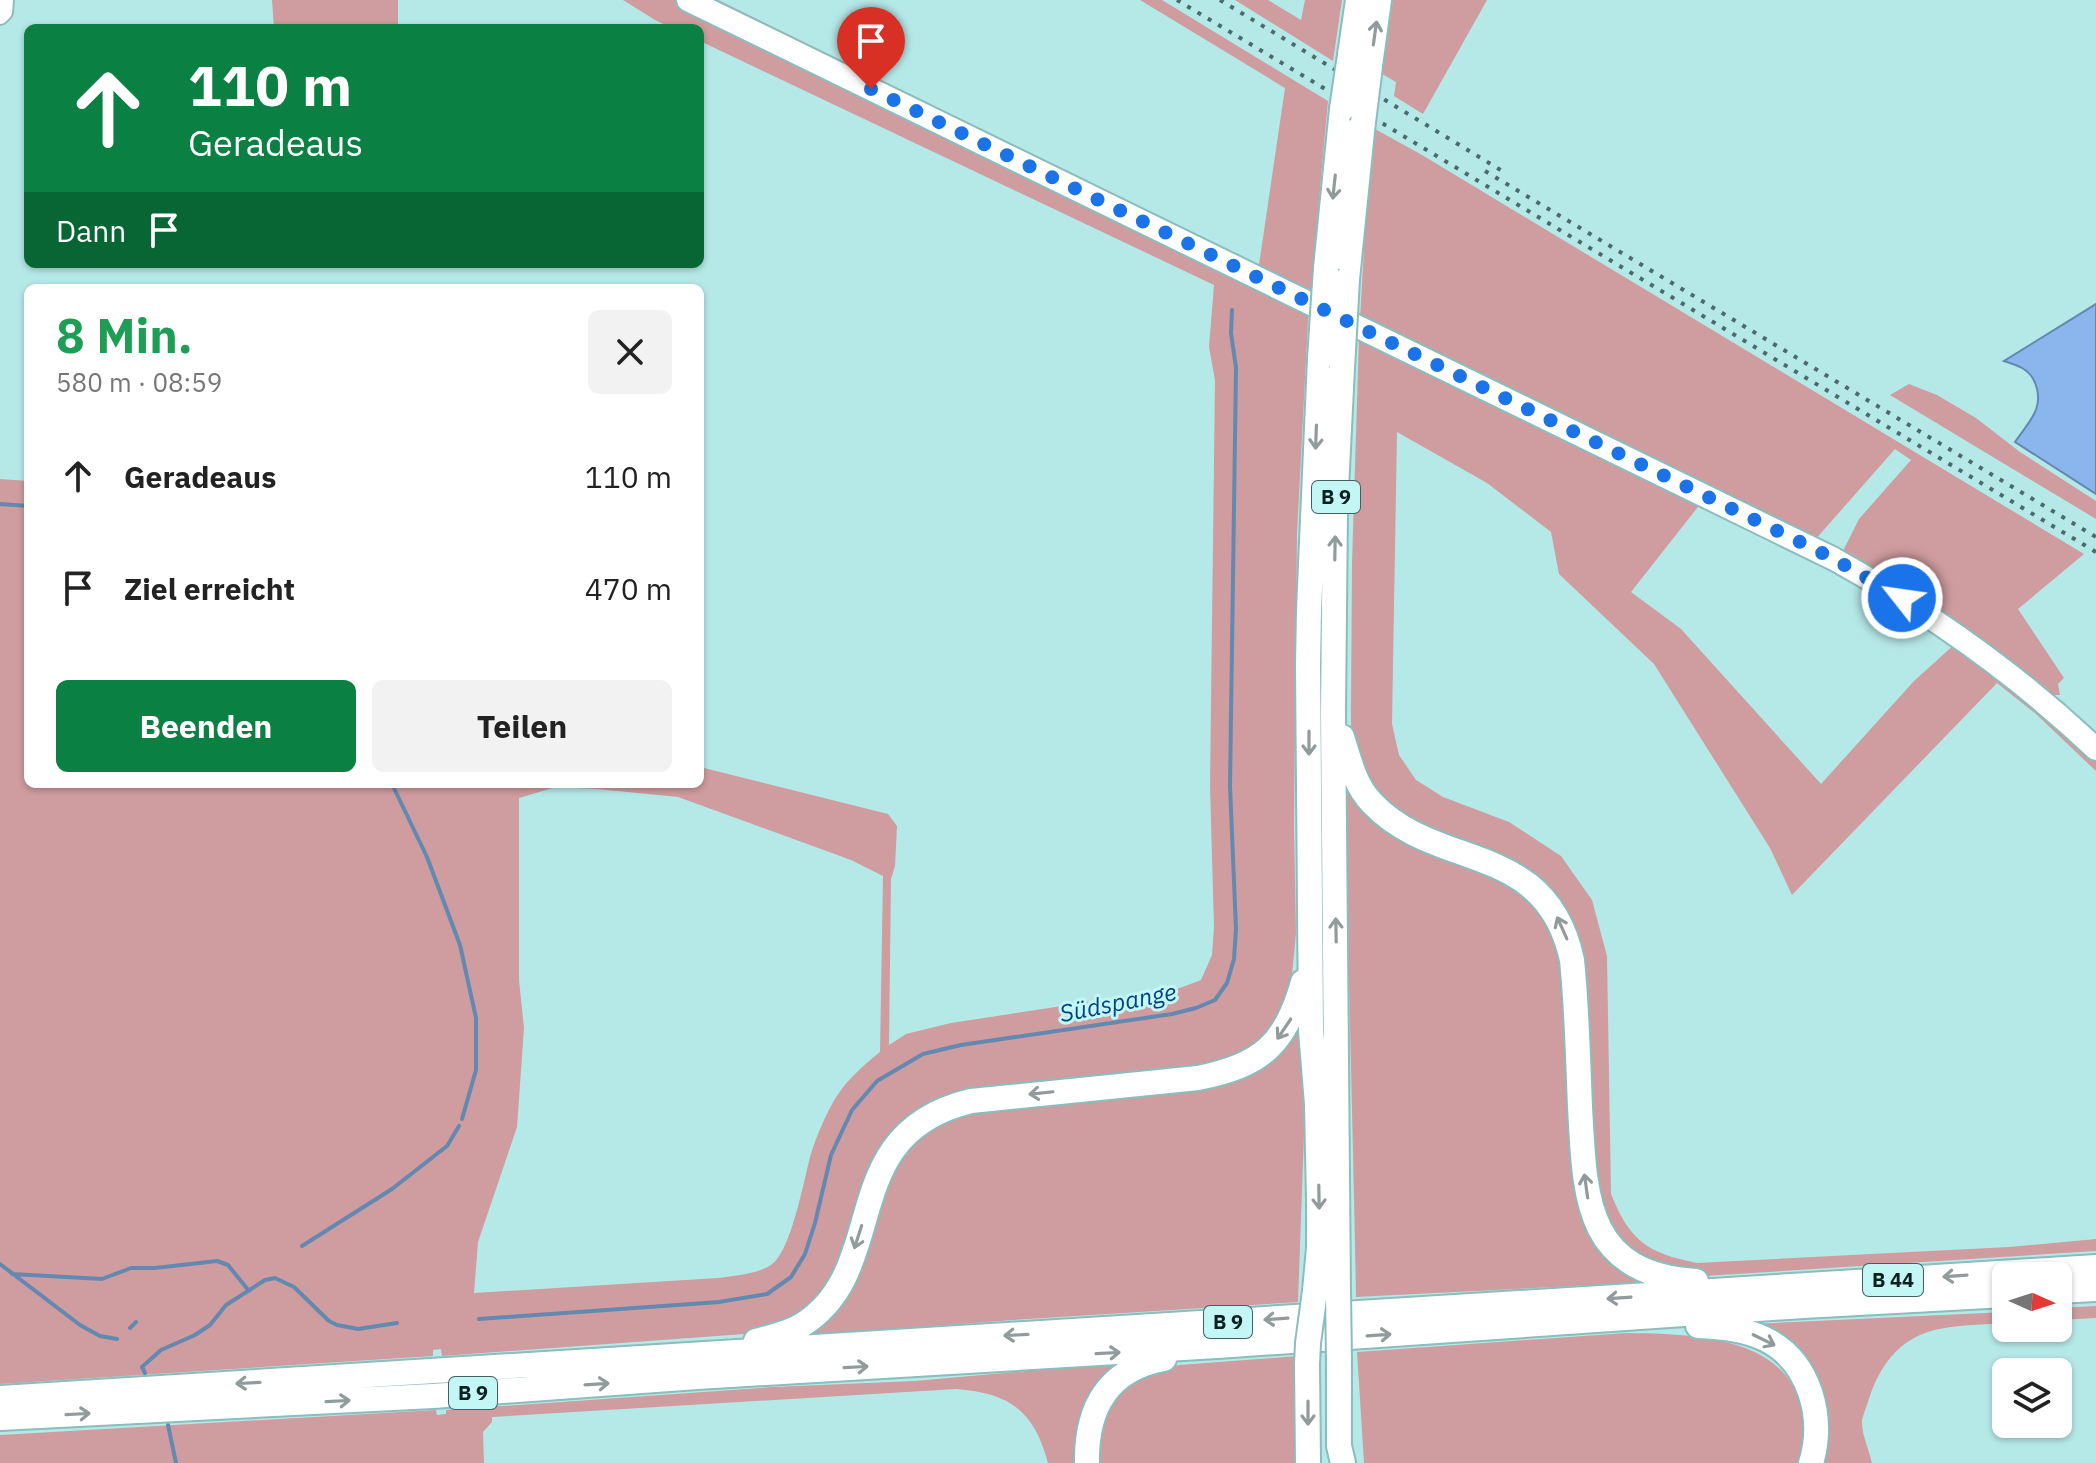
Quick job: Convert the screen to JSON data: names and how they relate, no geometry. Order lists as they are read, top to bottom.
{
  "streets": {
    "highway": ["B 9", "B 44"]
  },
  "crossings": [
    ["B 9", "B 44"]
  ],
  "water": ["Südspange"],
  "north": "right",
  "page": {
    "turn": ["110 m", "Geradeaus"],
    "then": "Dann",
    "heading": ["8 Min.", "580 m · 08:59"],
    "list": [
      {
        "name": "Geradeaus",
        "value": "110 m"
      },
      {
        "name": "Ziel erreicht",
        "value": "470 m"
      }
    ],
    "buttons": ["Beenden", "Teilen"]
  }
}
